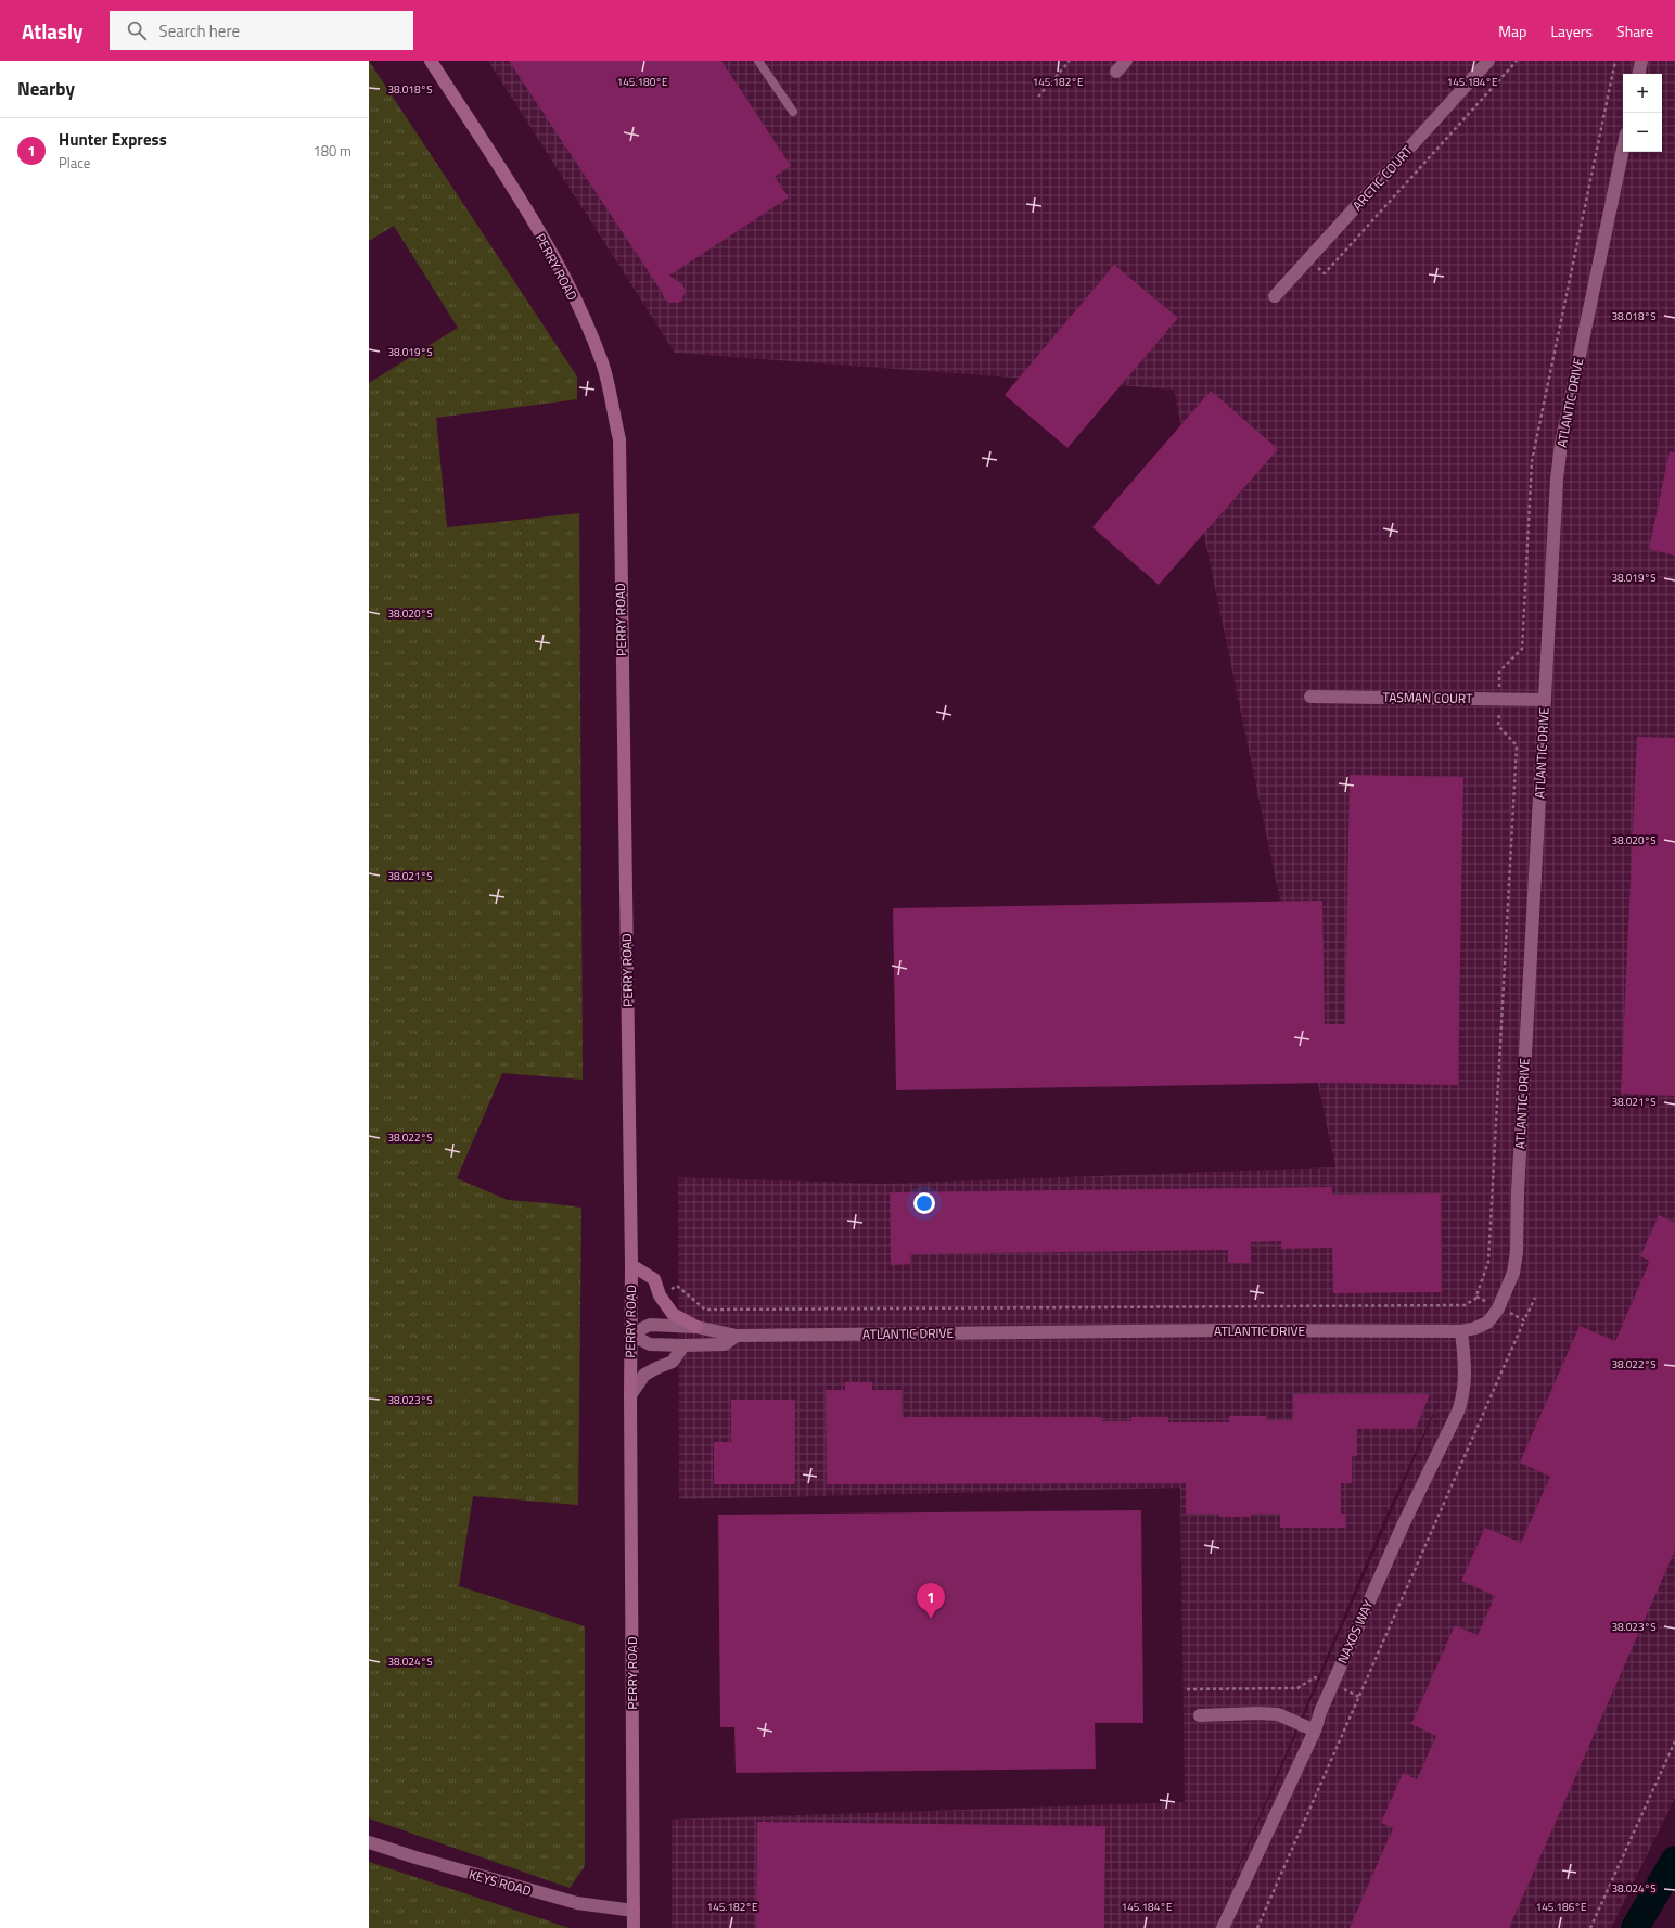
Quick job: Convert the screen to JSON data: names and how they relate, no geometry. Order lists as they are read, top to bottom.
{
  "streets": {
    "main road": ["PERRY ROAD"],
    "street": [
      "ARCTIC COURT",
      "ATLANTIC DRIVE",
      "TASMAN COURT",
      "NAXOS WAY",
      "KEYS ROAD"
    ]
  },
  "crossings": [
    ["PERRY ROAD", "ATLANTIC DRIVE"],
    ["PERRY ROAD", "KEYS ROAD"],
    ["ATLANTIC DRIVE", "TASMAN COURT"],
    ["ATLANTIC DRIVE", "NAXOS WAY"]
  ],
  "page": {
    "header": "Atlasly",
    "search": "Search here",
    "nav": ["Map", "Layers", "Share"],
    "heading": "Nearby",
    "map_buttons": ["+", "−"],
    "list": [
      {
        "mark": "1",
        "name": "Hunter Express",
        "note": "Place",
        "value": "180 m"
      }
    ],
    "pins": "1"
  },
  "coordinates": [
    "145.182°E",
    "145.184°E",
    "145.180°E",
    "38.018°S",
    "38.019°S",
    "38.020°S",
    "38.021°S",
    "38.022°S",
    "38.023°S",
    "38.024°S",
    "145.186°E"
  ]
}
